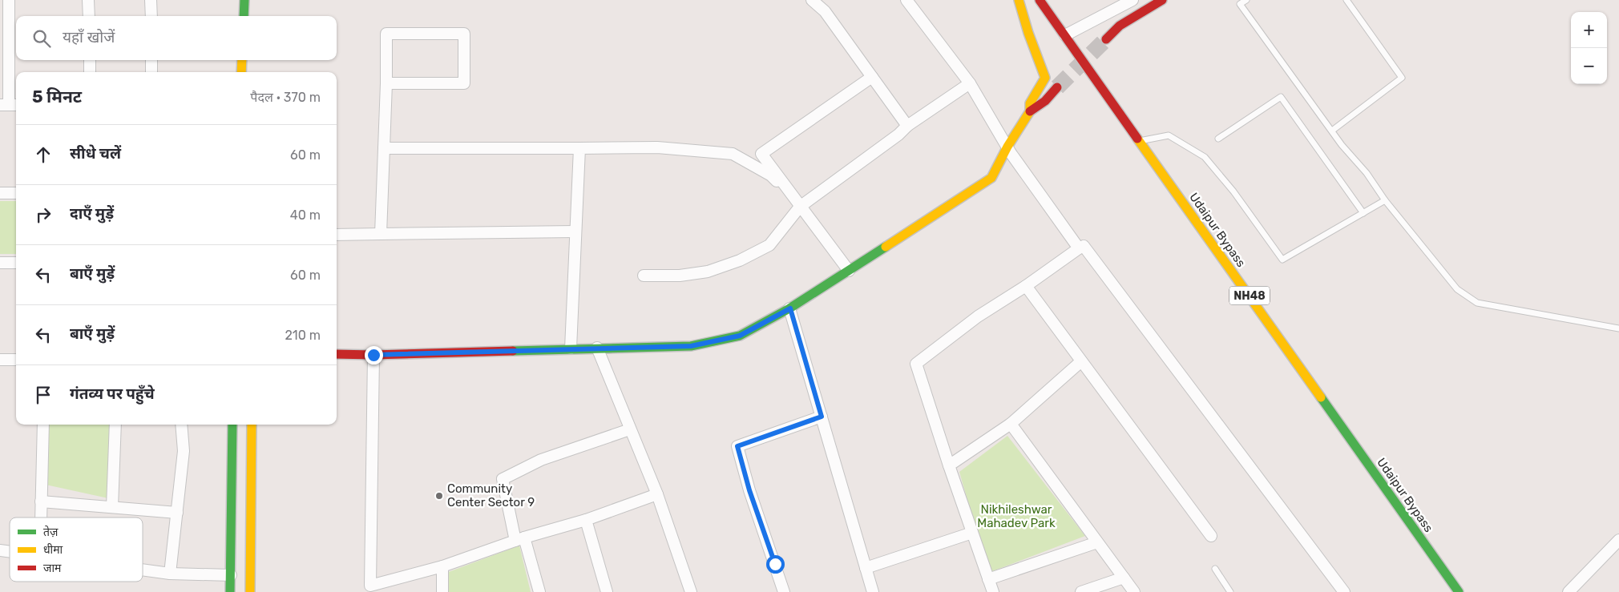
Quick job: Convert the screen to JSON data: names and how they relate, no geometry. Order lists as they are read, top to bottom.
{
  "streets": {
    "main road": ["Udaipur Bypass", "NH48"]
  },
  "parks": ["Nikhileshwar Mahadev Park"],
  "places": ["Community Center Sector 9"],
  "legend": ["तेज़", "धीमा", "जाम"],
  "page": {
    "map_buttons": ["+", "−"],
    "search": "यहाँ खोजें",
    "heading": ["5 मिनट", "पैदल · 370 m"],
    "list": [
      ["सीधे चलें", "60 m"],
      ["दाएँ मुड़ें", "40 m"],
      ["बाएँ मुड़ें", "60 m"],
      ["बाएँ मुड़ें", "210 m"],
      "गंतव्य पर पहुँचे"
    ]
  }
}
